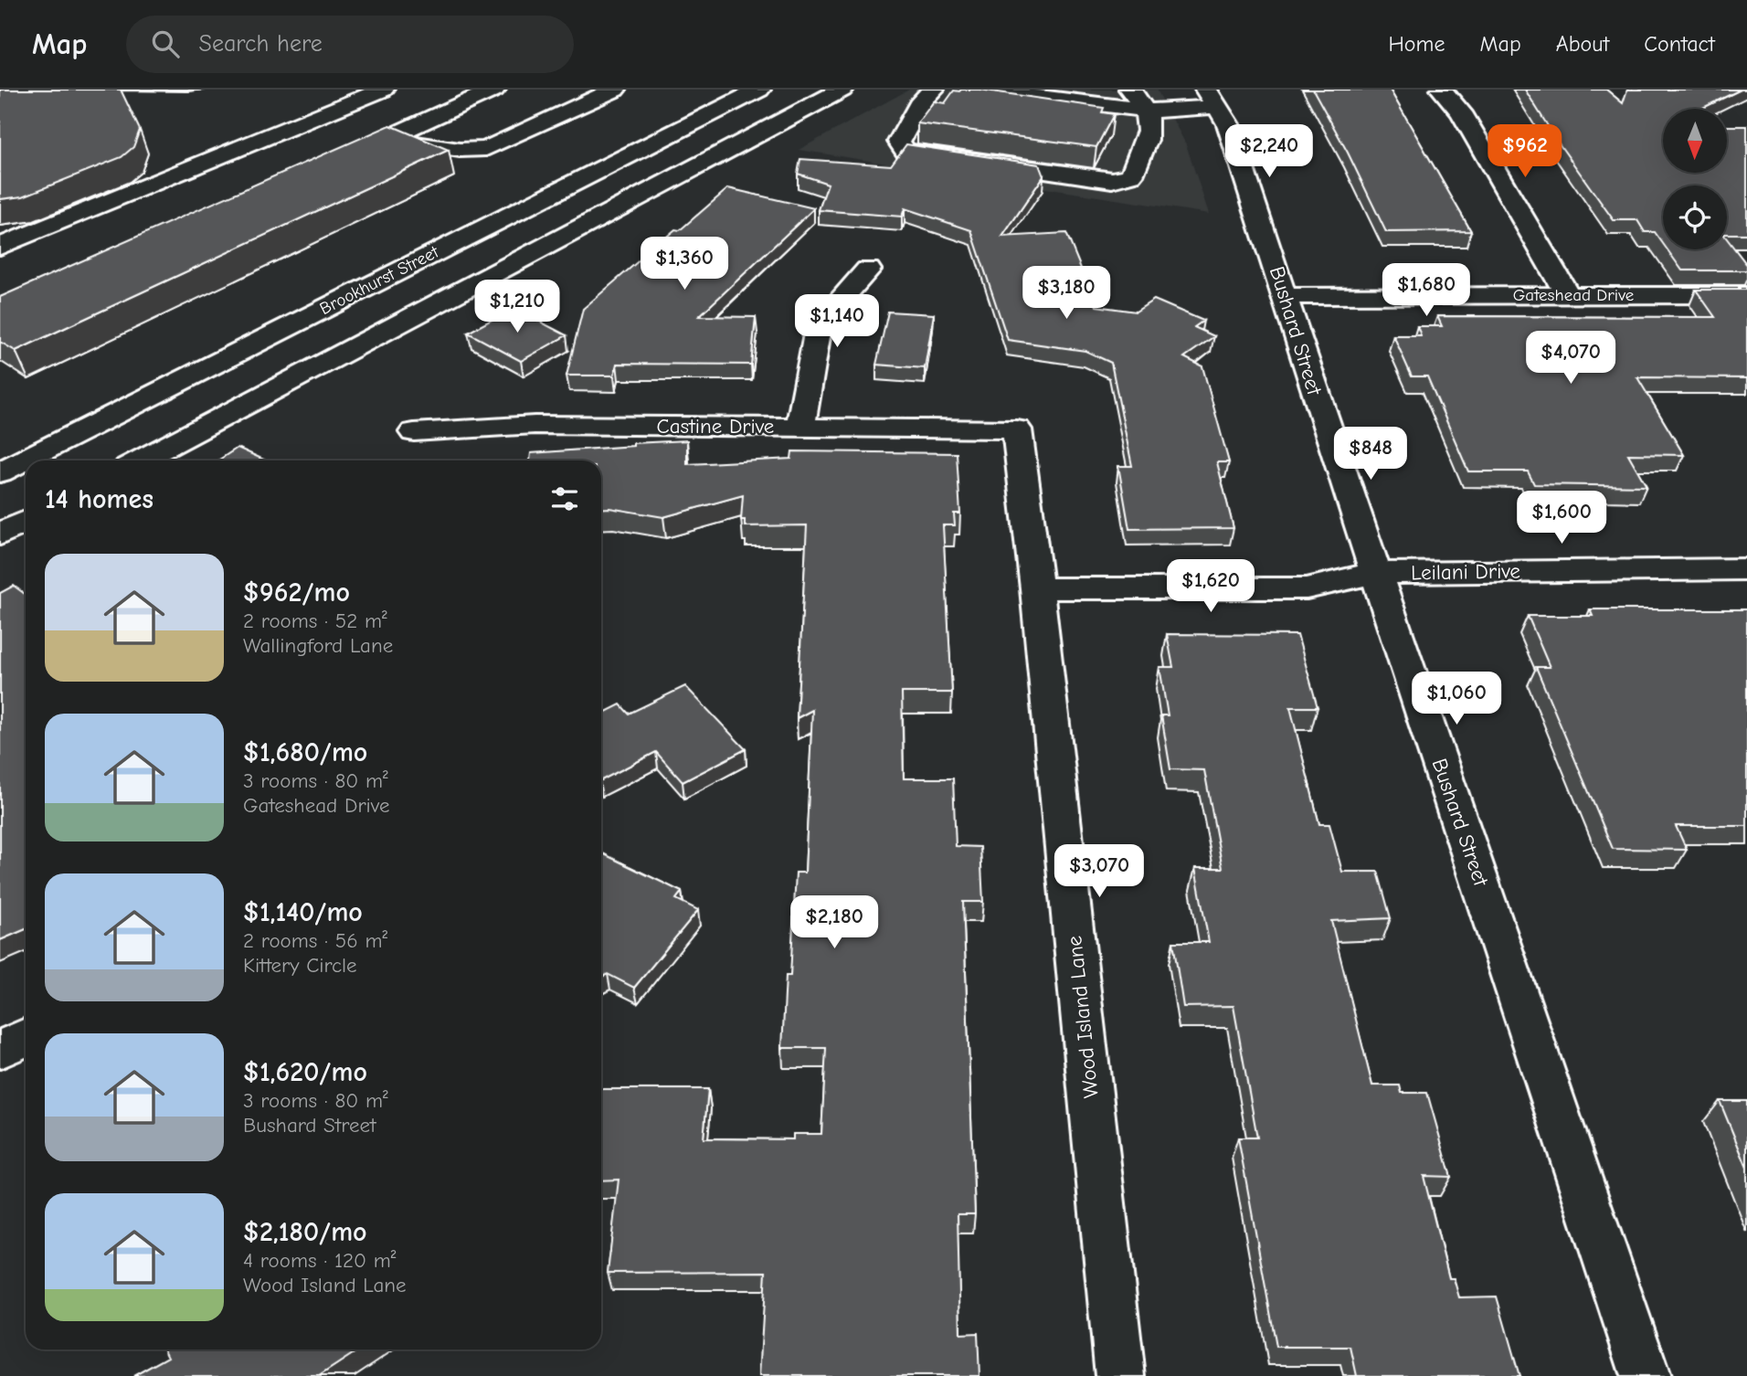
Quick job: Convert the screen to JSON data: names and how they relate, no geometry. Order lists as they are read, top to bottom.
{
  "streets": {
    "street": [
      "Brookhurst Street",
      "Gateshead Drive",
      "Bushard Street",
      "Castine Drive",
      "Leilani Drive",
      "Wood Island Lane"
    ]
  },
  "crossings": [
    ["Gateshead Drive", "Bushard Street"],
    ["Bushard Street", "Leilani Drive"],
    ["Castine Drive", "Wood Island Lane"],
    ["Leilani Drive", "Wood Island Lane"]
  ],
  "north": "bottom",
  "page": {
    "header": "Map",
    "search": "Search here",
    "nav": [
      "Home",
      "Map",
      "About",
      "Contact"
    ],
    "price": [
      "$2,240",
      "$962",
      "$1,360",
      "$1,680",
      "$3,180",
      "$1,210",
      "$1,140",
      "$4,070",
      "$848",
      "$1,600",
      "$1,620",
      "$1,060",
      "$3,070",
      "$2,180"
    ],
    "heading": "14 homes",
    "list": [
      {
        "name": "$962/mo",
        "note": "2 rooms · 52 m² · Wallingford Lane"
      },
      {
        "name": "$1,680/mo",
        "note": "3 rooms · 80 m² · Gateshead Drive"
      },
      {
        "name": "$1,140/mo",
        "note": "2 rooms · 56 m² · Kittery Circle"
      },
      {
        "name": "$1,620/mo",
        "note": "3 rooms · 80 m² · Bushard Street"
      },
      {
        "name": "$2,180/mo",
        "note": "4 rooms · 120 m² · Wood Island Lane"
      }
    ]
  }
}
